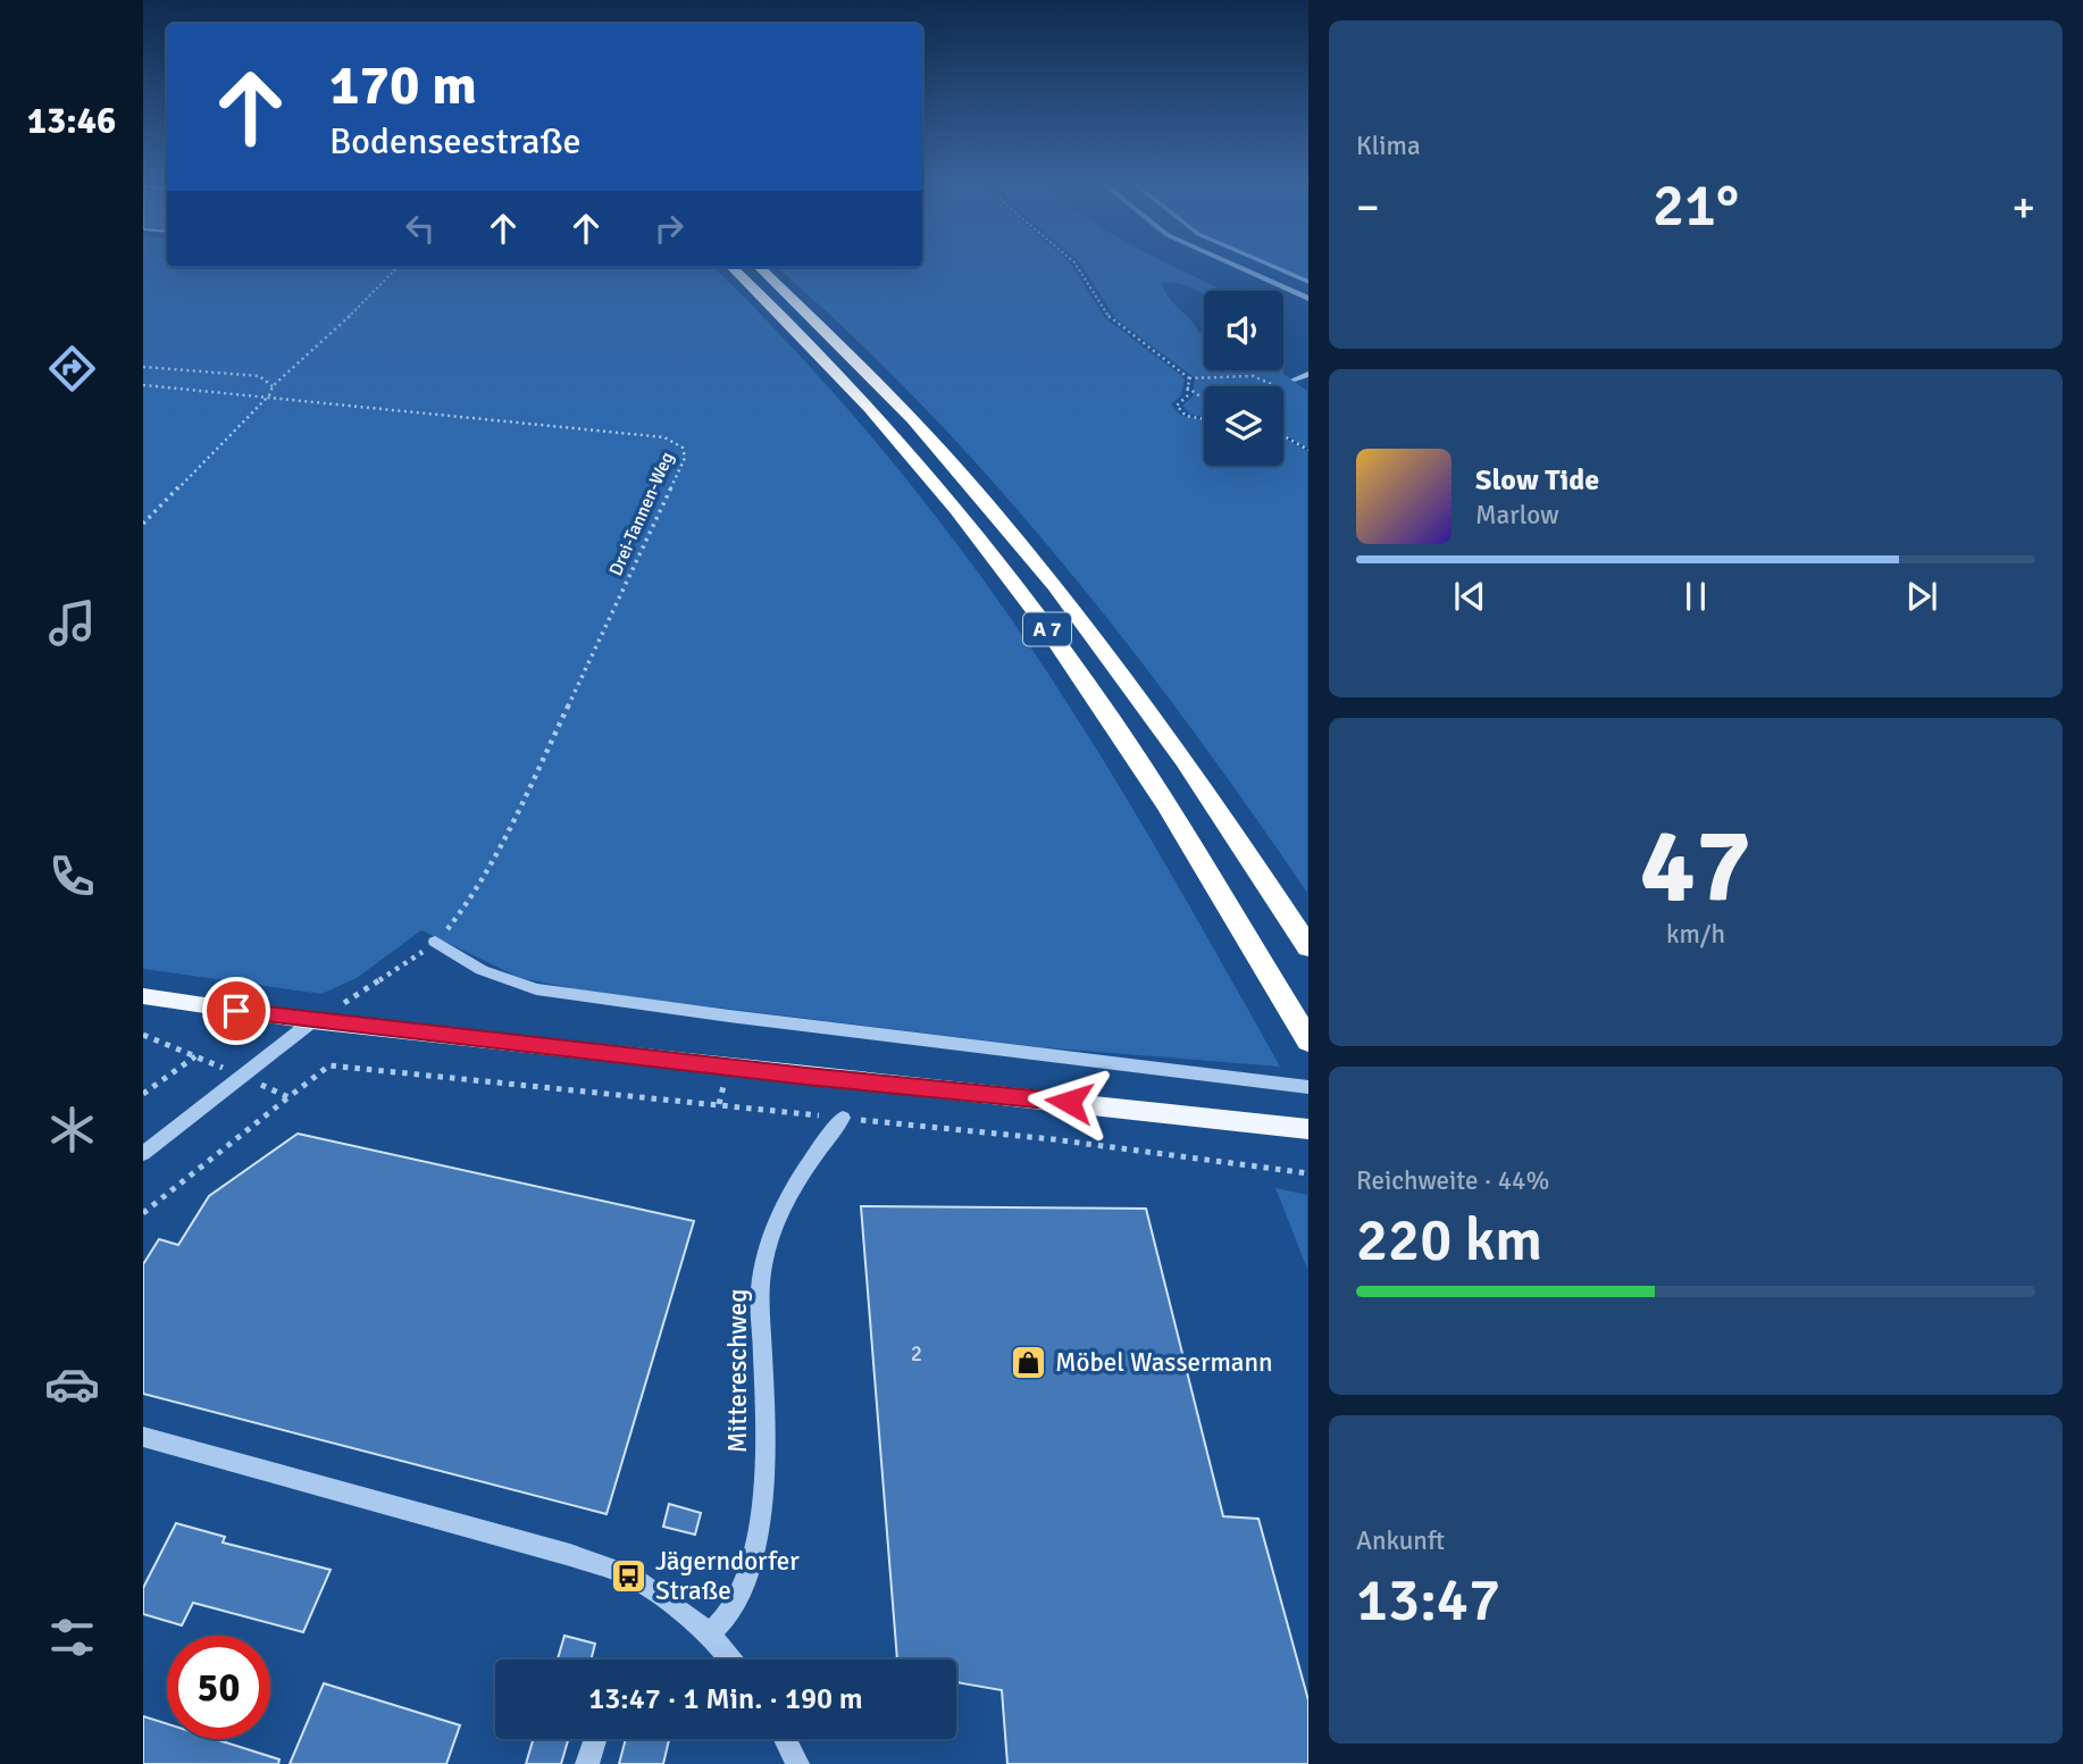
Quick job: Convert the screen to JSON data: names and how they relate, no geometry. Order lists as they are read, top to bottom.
{
  "streets": {
    "highway": ["A 7"],
    "street": ["Mittereschweg"],
    "path": ["Drei-Tannen-Weg"]
  },
  "places": {
    "shop": ["Möbel Wassermann"],
    "bus stop": ["Jägerndorfer Straße"]
  },
  "house_numbers": ["2"],
  "page": {
    "tabs": "13:46",
    "tile": [
      "Klima",
      ["47", "km/h"],
      ["Reichweite · 44%", "220 km"],
      ["Ankunft", "13:47"]
    ],
    "turn": ["170 m", "Bodenseestraße"],
    "heat": ["−", "21°", "+"],
    "song": ["Slow Tide", "Marlow"],
    "limit": "50",
    "trip": "13:47 · 1 Min. · 190 m"
  }
}
